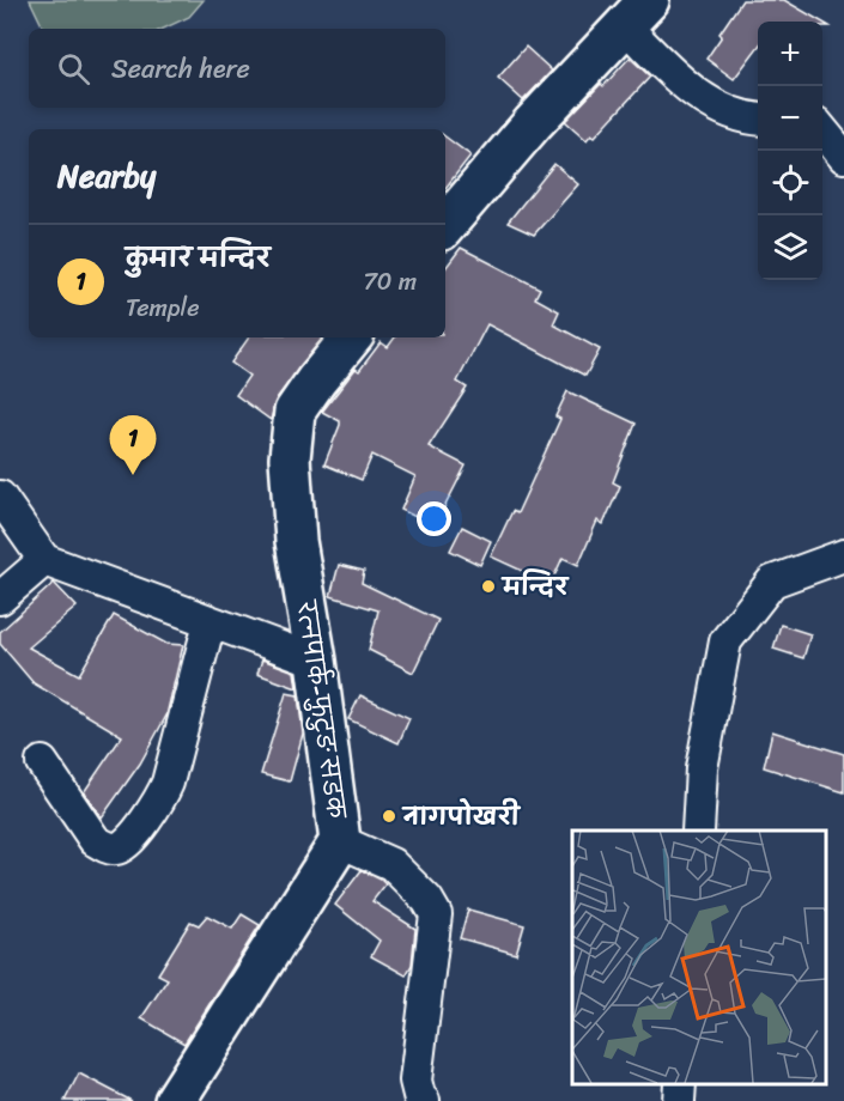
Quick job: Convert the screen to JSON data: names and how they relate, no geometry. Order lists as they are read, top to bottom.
{
  "streets": {
    "street": ["रत्नपार्क-फुटुङ सडक"]
  },
  "places": ["मन्दिर", "नागपोखरी"],
  "page": {
    "map_buttons": ["+", "−"],
    "search": "Search here",
    "heading": "Nearby",
    "list": [
      {
        "mark": "1",
        "name": "कुमार मन्दिर",
        "note": "Temple",
        "value": "70 m"
      }
    ],
    "pins": "1"
  }
}
